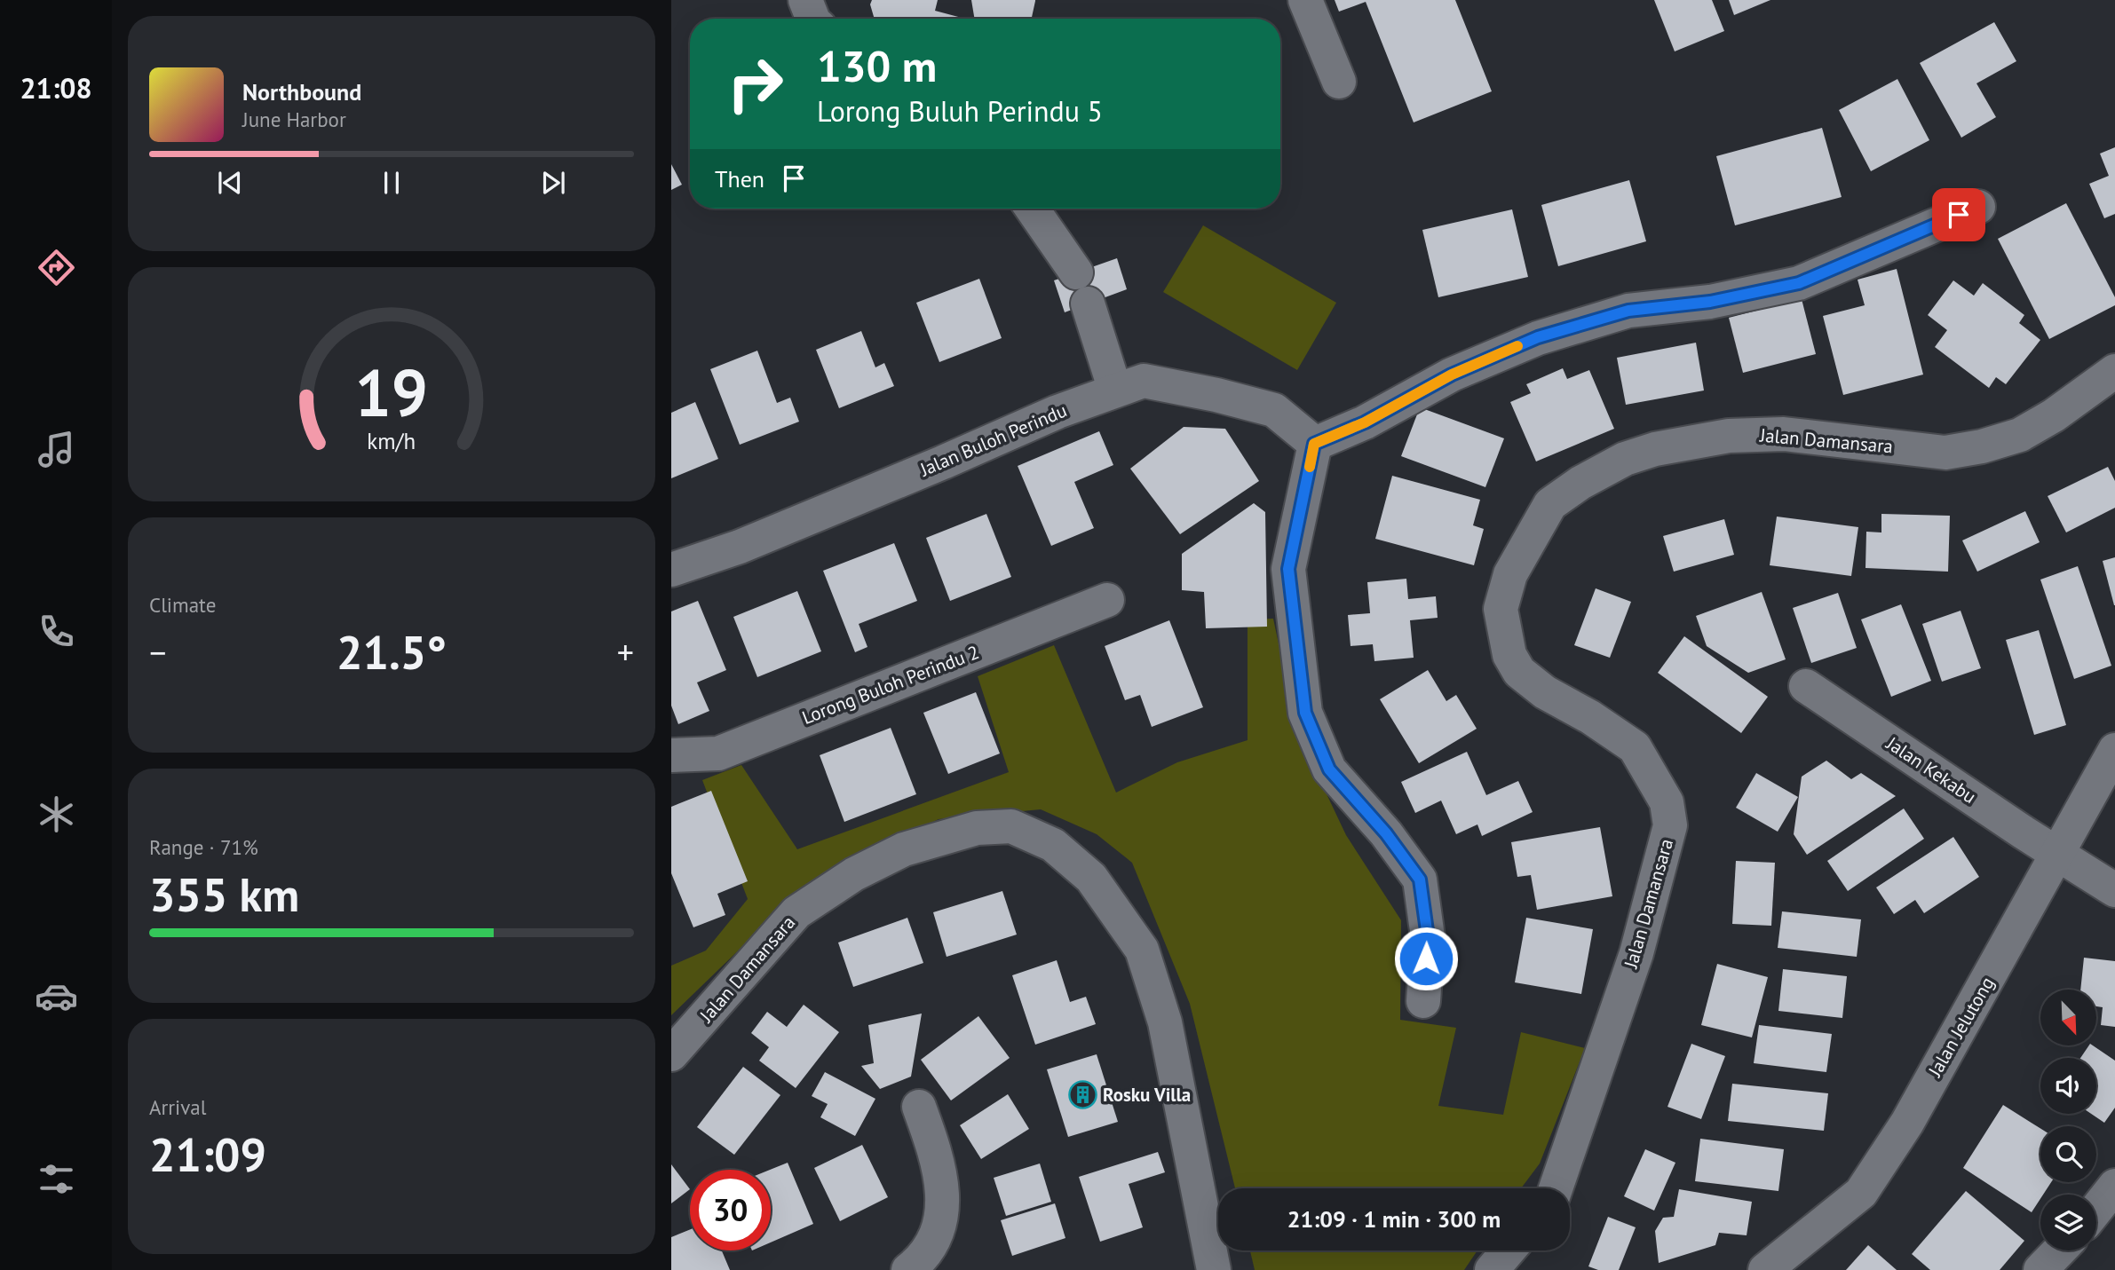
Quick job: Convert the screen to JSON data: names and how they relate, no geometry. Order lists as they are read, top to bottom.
{
  "streets": {
    "street": [
      "Jalan Buloh Perindu",
      "Jalan Damansara",
      "Lorong Buloh Perindu 2",
      "Jalan Kekabu",
      "Jalan Jelutong"
    ]
  },
  "crossings": [
    ["Jalan Kekabu", "Jalan Jelutong"]
  ],
  "places": {
    "building": ["Rosku Villa"]
  },
  "north": "bottom right",
  "page": {
    "tabs": "21:08",
    "turn": ["130 m", "Lorong Buluh Perindu 5"],
    "song": ["Northbound", "June Harbor"],
    "then": "Then",
    "tile": [
      "Climate",
      ["Range · 71%", "355 km"],
      ["Arrival", "21:09"]
    ],
    "heat": ["−", "21.5°", "+"],
    "limit": "30",
    "trip": "21:09 · 1 min · 300 m",
    "gauge": ["19", "km/h"]
  }
}
